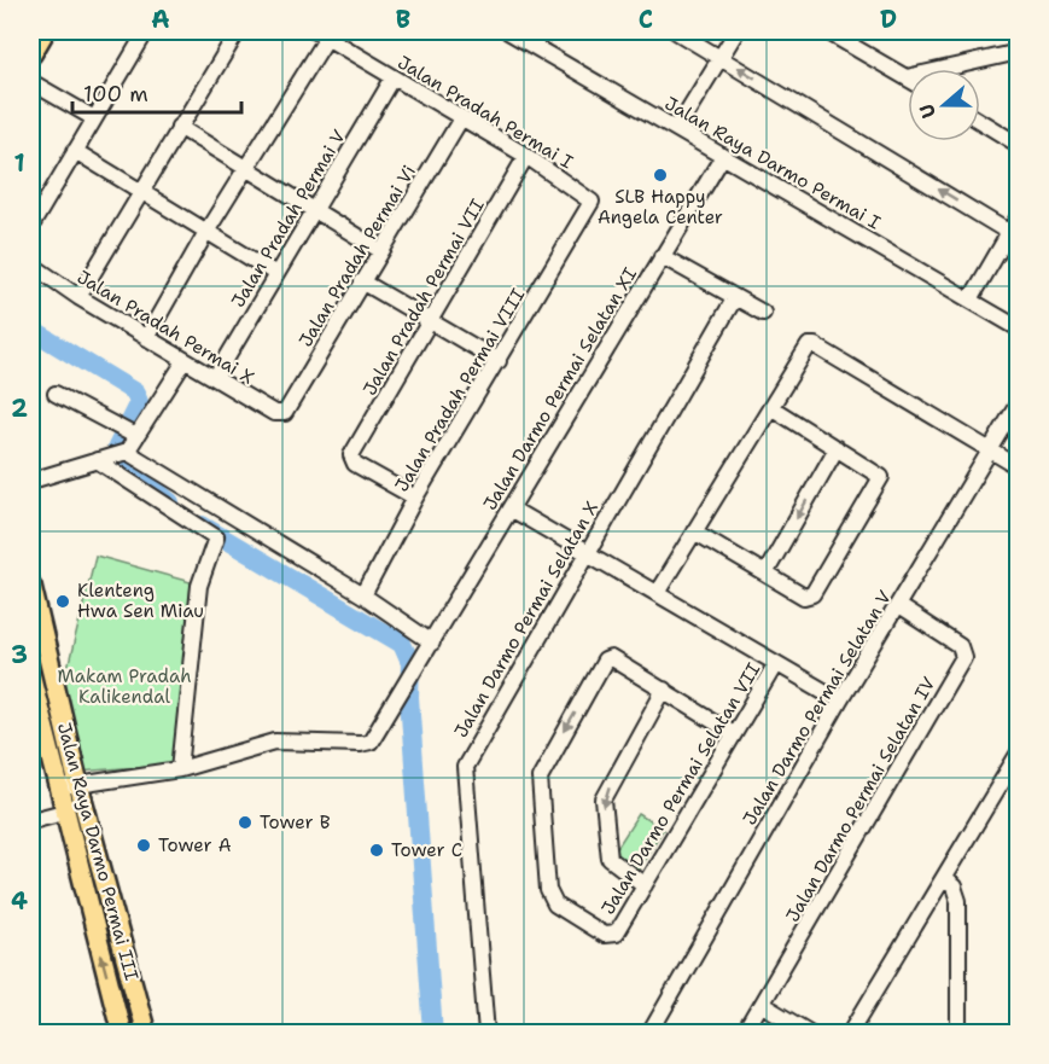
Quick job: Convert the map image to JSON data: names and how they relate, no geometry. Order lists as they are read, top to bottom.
{
  "streets": {
    "main road": ["Jalan Raya Darmo Permai III"],
    "street": [
      "Jalan Pradah Permai I",
      "Jalan Raya Darmo Permai I",
      "Jalan Pradah Permai V",
      "Jalan Pradah Permai Vi",
      "Jalan Pradah Permai VII",
      "Jalan Pradah Permai X",
      "Jalan Darmo Permai Selatan XI",
      "Jalan Pradah Permai VIII",
      "Jalan Darmo Permai Selatan X",
      "Jalan Darmo Permai Selatan V",
      "Jalan Darmo Permai Selatan VII",
      "Jalan Darmo Permai Selatan IV"
    ]
  },
  "crossings": [
    ["Jalan Pradah Permai I", "Jalan Pradah Permai V"],
    ["Jalan Pradah Permai I", "Jalan Pradah Permai Vi"],
    ["Jalan Pradah Permai I", "Jalan Pradah Permai VII"],
    ["Jalan Pradah Permai I", "Jalan Pradah Permai VIII"],
    ["Jalan Raya Darmo Permai I", "Jalan Darmo Permai Selatan XI"],
    ["Jalan Pradah Permai V", "Jalan Pradah Permai X"],
    ["Jalan Pradah Permai Vi", "Jalan Pradah Permai X"],
    ["Jalan Pradah Permai VII", "Jalan Pradah Permai VIII"],
    ["Jalan Darmo Permai Selatan V", "Jalan Darmo Permai Selatan IV"]
  ],
  "parks": ["Makam Pradah Kalikendal"],
  "places": [
    "SLB Happy Angela Center",
    "Klenteng Hwa Sen Miau",
    "Tower B",
    "Tower A",
    "Tower C"
  ],
  "scale_bar": "100 m",
  "north": "left",
  "grid": {
    "columns": [
      "A",
      "B",
      "C",
      "D"
    ],
    "rows": [
      "1",
      "2",
      "3",
      "4"
    ]
  }
}
